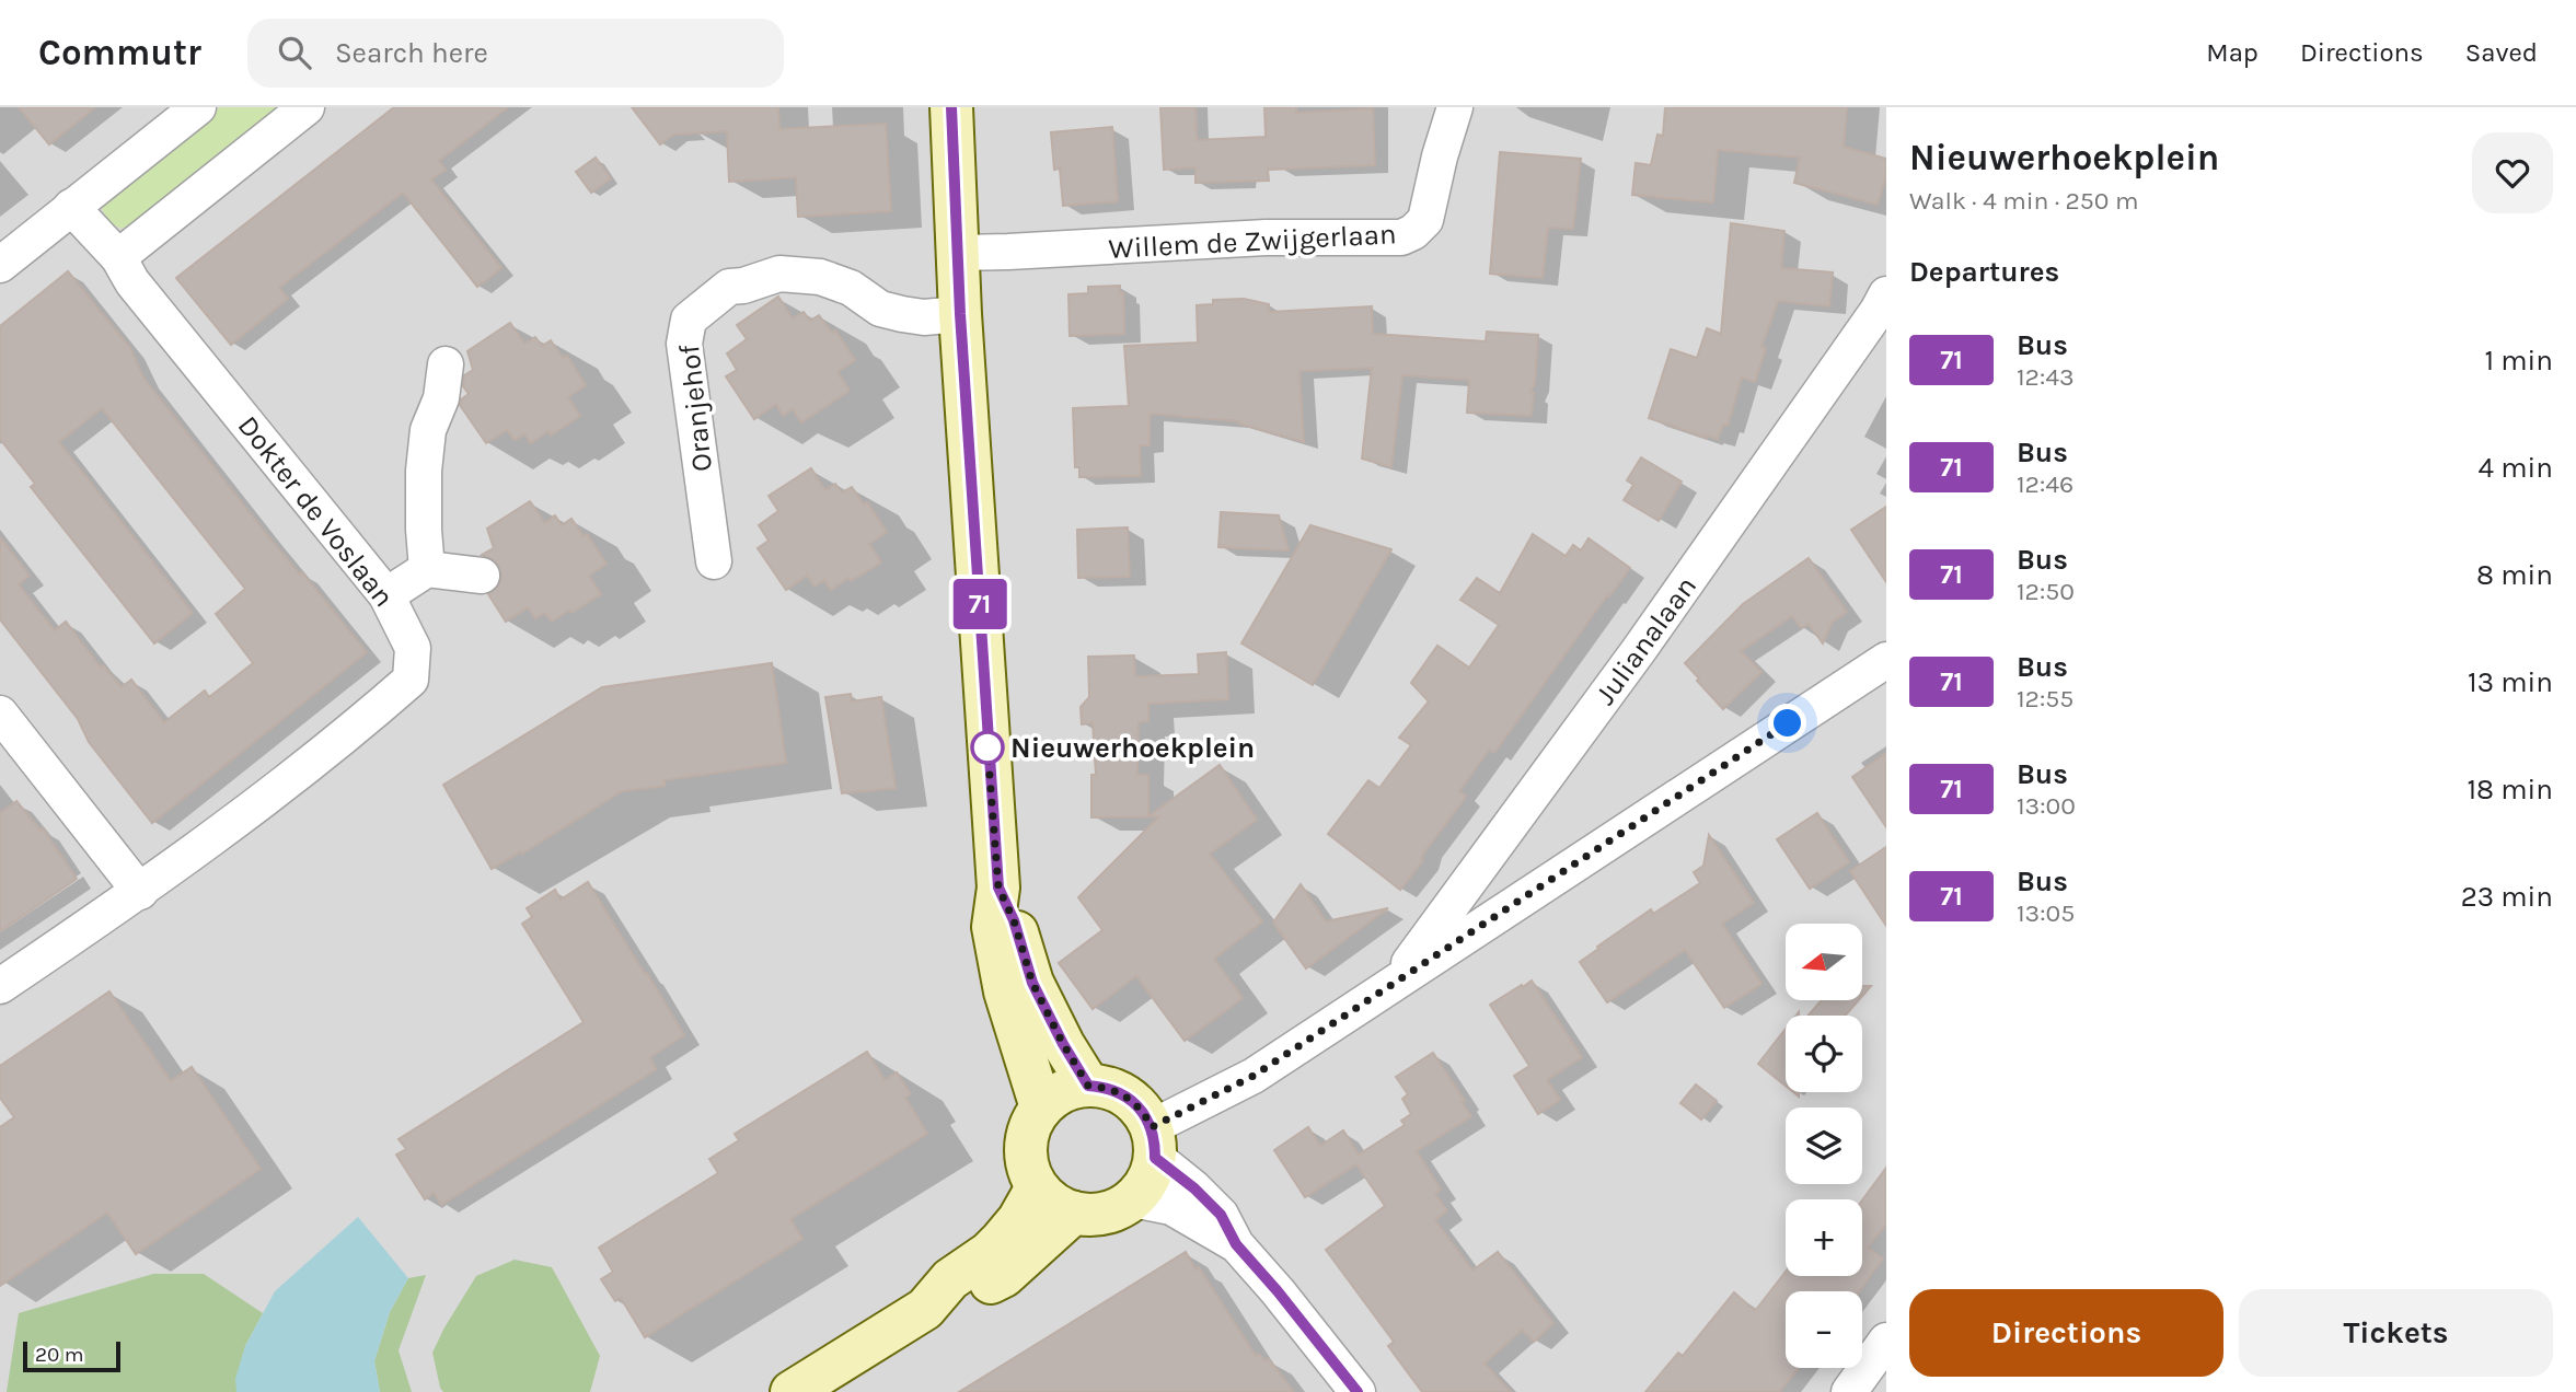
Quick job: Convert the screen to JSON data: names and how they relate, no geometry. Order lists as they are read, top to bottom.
{
  "streets": {
    "street": [
      "Willem de Zwijgerlaan",
      "Oranjehof",
      "Dokter de Voslaan",
      "Julianalaan"
    ]
  },
  "places": ["Nieuwerhoekplein"],
  "lines": ["bus line 71"],
  "scale_bar": "20 m",
  "north": "left",
  "page": {
    "header": "Commutr",
    "search": "Search here",
    "nav": ["Map", "Directions", "Saved"],
    "on_map": "71",
    "heading": [
      ["Nieuwerhoekplein", "Walk · 4 min · 250 m"],
      "Departures"
    ],
    "list": [
      {
        "mark": "71",
        "name": "Bus",
        "note": "12:43",
        "value": "1 min"
      },
      {
        "mark": "71",
        "name": "Bus",
        "note": "12:46",
        "value": "4 min"
      },
      {
        "mark": "71",
        "name": "Bus",
        "note": "12:50",
        "value": "8 min"
      },
      {
        "mark": "71",
        "name": "Bus",
        "note": "12:55",
        "value": "13 min"
      },
      {
        "mark": "71",
        "name": "Bus",
        "note": "13:00",
        "value": "18 min"
      },
      {
        "mark": "71",
        "name": "Bus",
        "note": "13:05",
        "value": "23 min"
      }
    ],
    "map_buttons": ["+", "−"],
    "buttons": ["Directions", "Tickets"],
    "scale": "20 m"
  }
}
